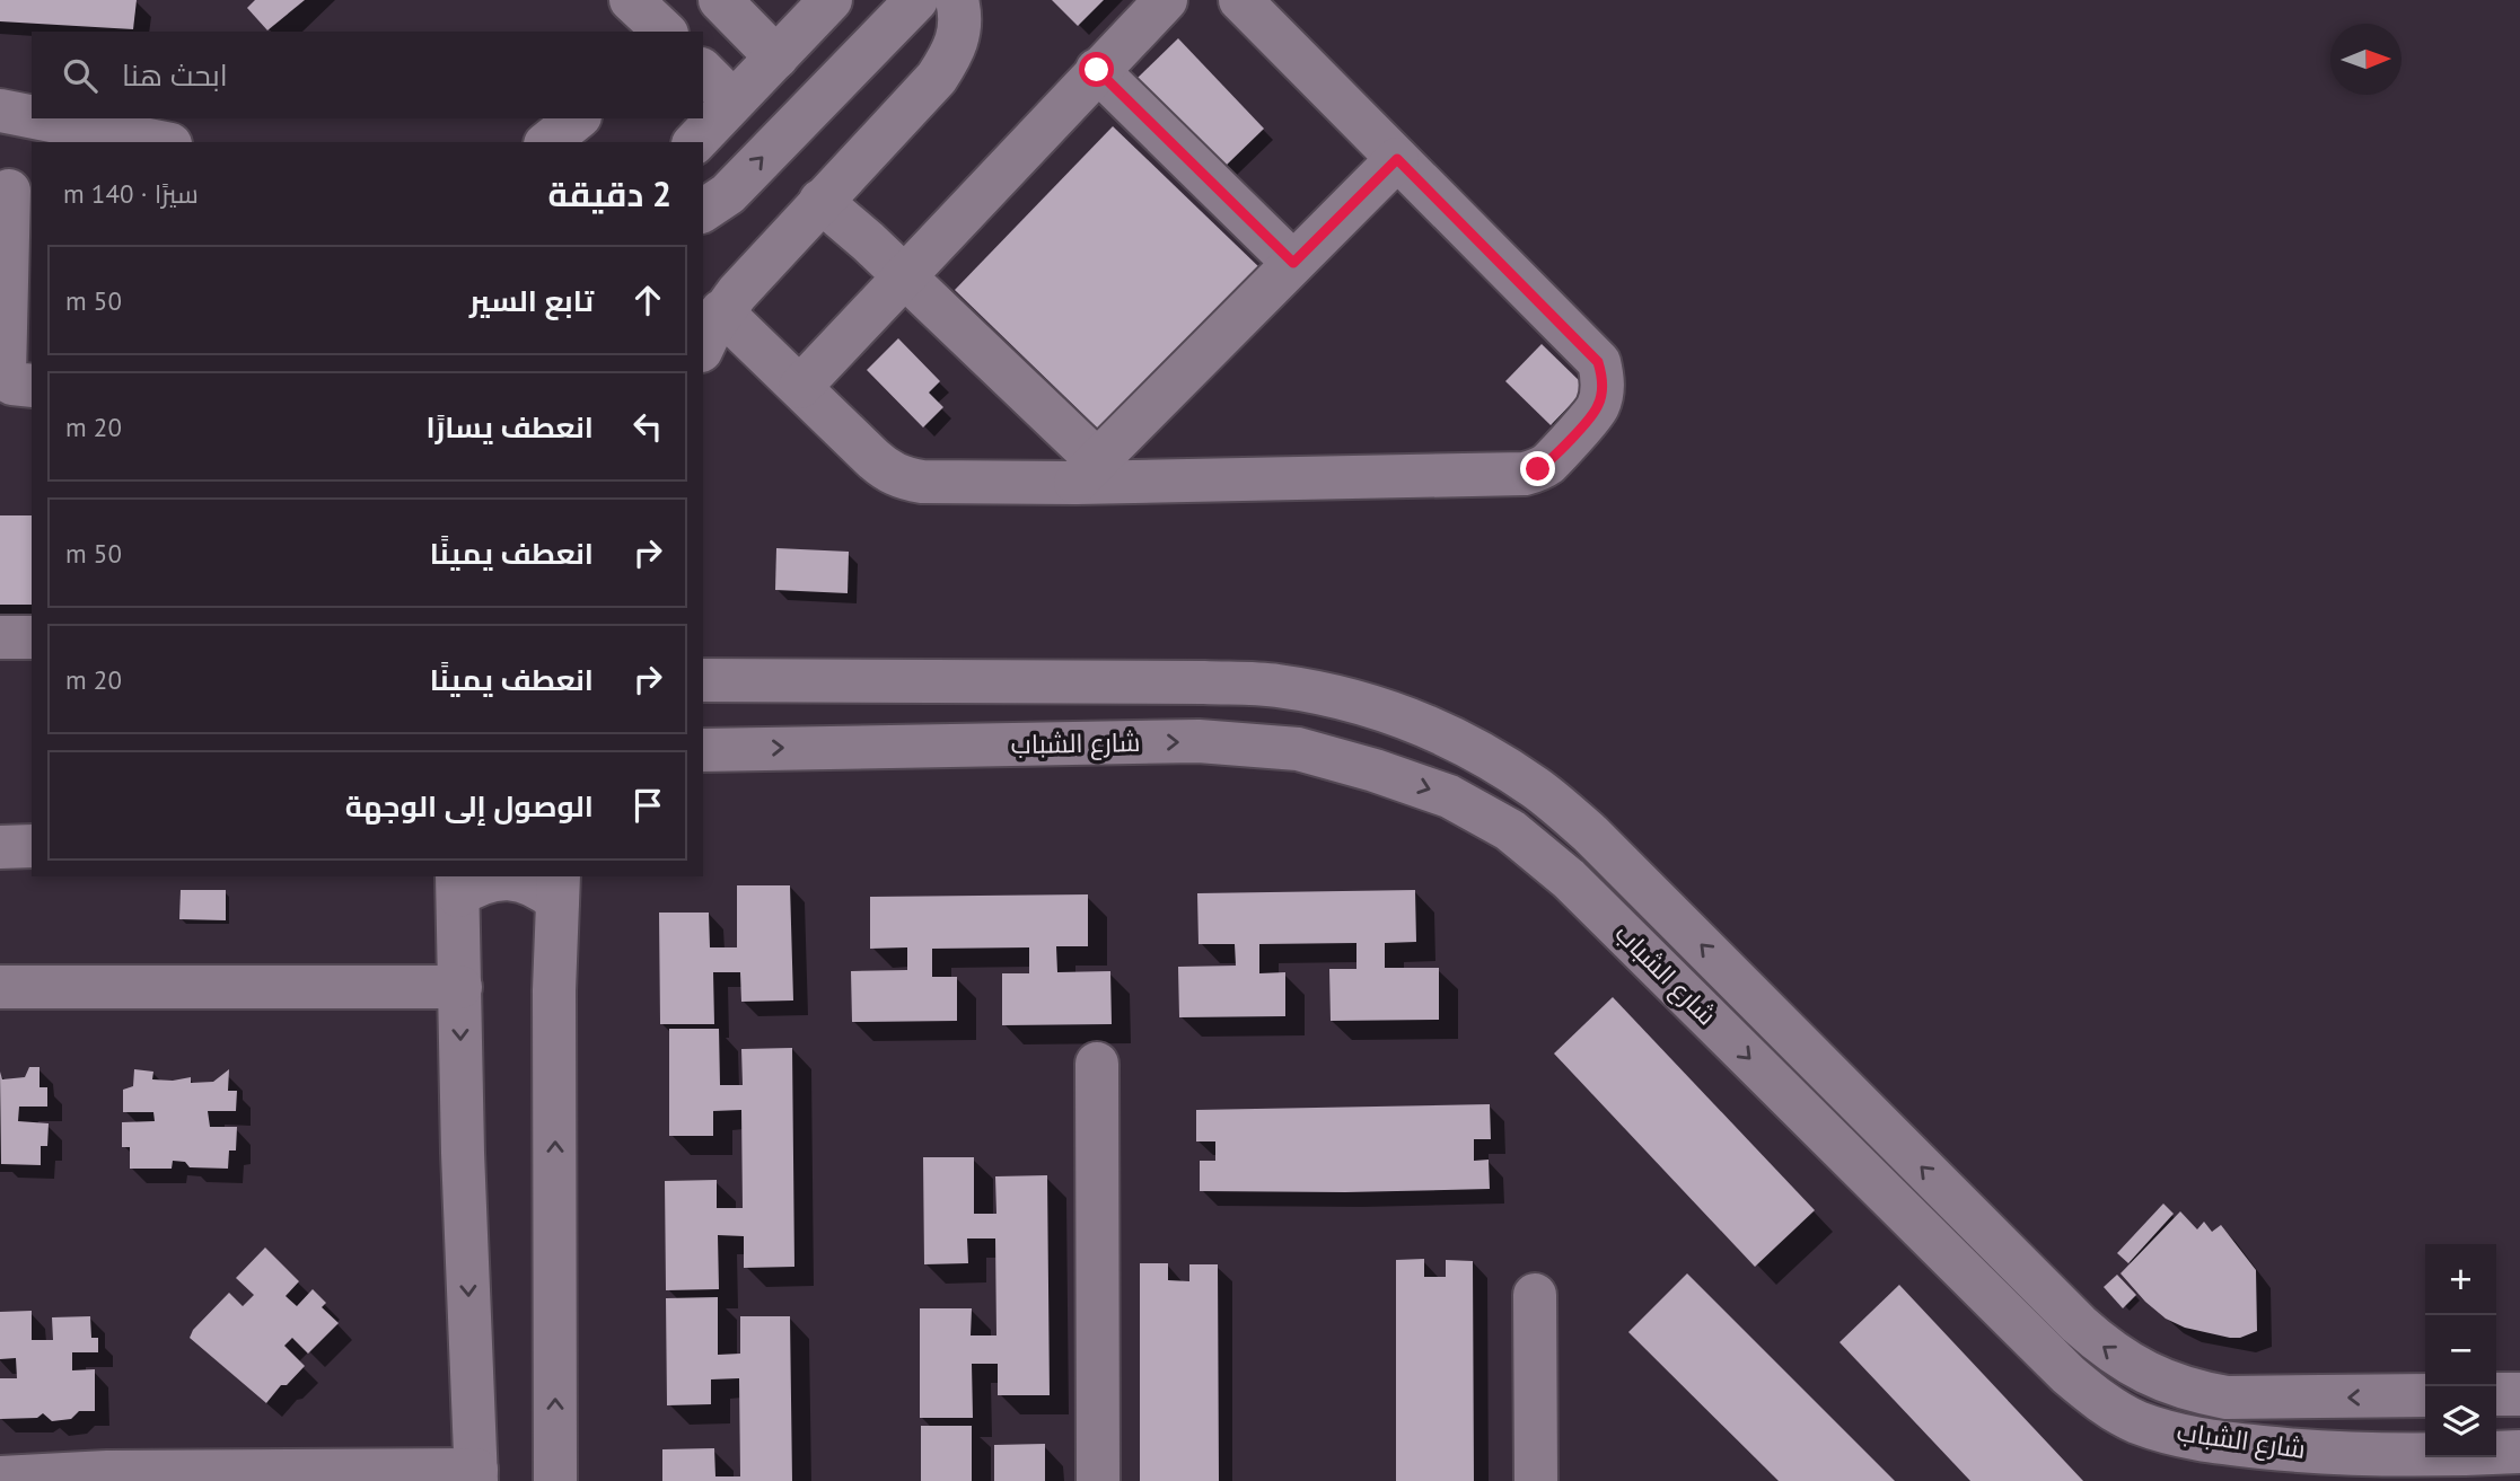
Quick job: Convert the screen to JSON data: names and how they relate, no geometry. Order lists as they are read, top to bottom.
{
  "streets": {
    "street": ["شارع الشباب"]
  },
  "north": "right",
  "page": {
    "search": "ابحث هنا",
    "heading": ["2 دقيقة", "سيرًا · 140 m"],
    "list": [
      ["تابع السير", "50 m"],
      ["انعطف يسارًا", "20 m"],
      ["انعطف يمينًا", "50 m"],
      ["انعطف يمينًا", "20 m"],
      "الوصول إلى الوجهة"
    ],
    "map_buttons": ["+", "−"]
  }
}
